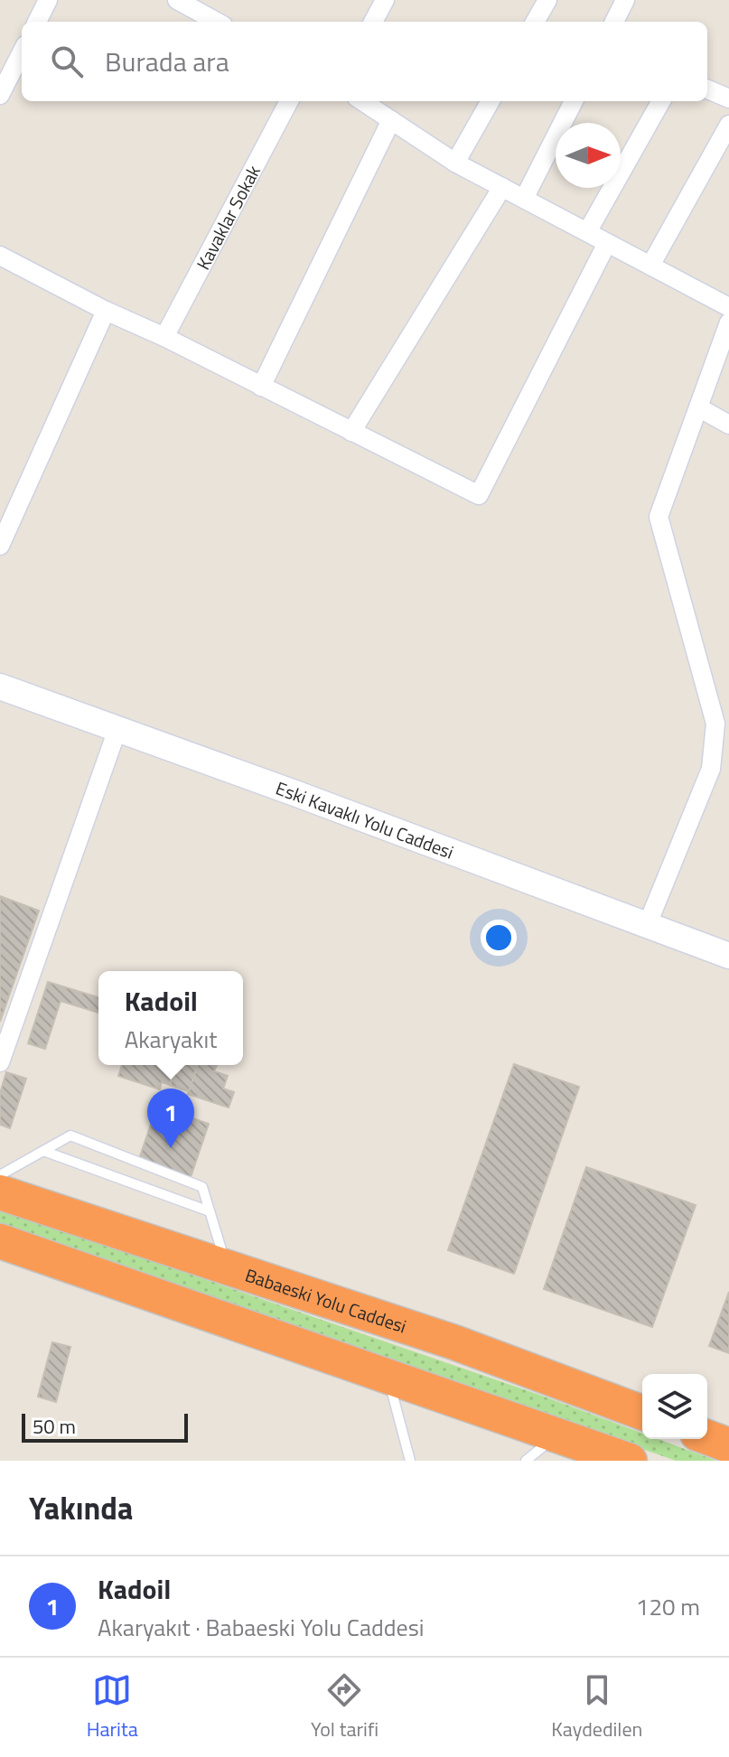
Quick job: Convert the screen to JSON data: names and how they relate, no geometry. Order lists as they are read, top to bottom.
{
  "streets": {
    "highway": ["Babaeski Yolu Caddesi"],
    "street": ["Kavaklar Sokak", "Eski Kavaklı Yolu Caddesi"]
  },
  "scale_bar": "50 m",
  "north": "right",
  "page": {
    "search": "Burada ara",
    "popup": ["Kadoil", "Akaryakıt"],
    "pins": "1",
    "scale": "50 m",
    "heading": "Yakında",
    "list": [
      {
        "mark": "1",
        "name": "Kadoil",
        "note": "Akaryakıt · Babaeski Yolu Caddesi",
        "value": "120 m"
      }
    ],
    "nav": ["Harita", "Yol tarifi", "Kaydedilen"]
  }
}
